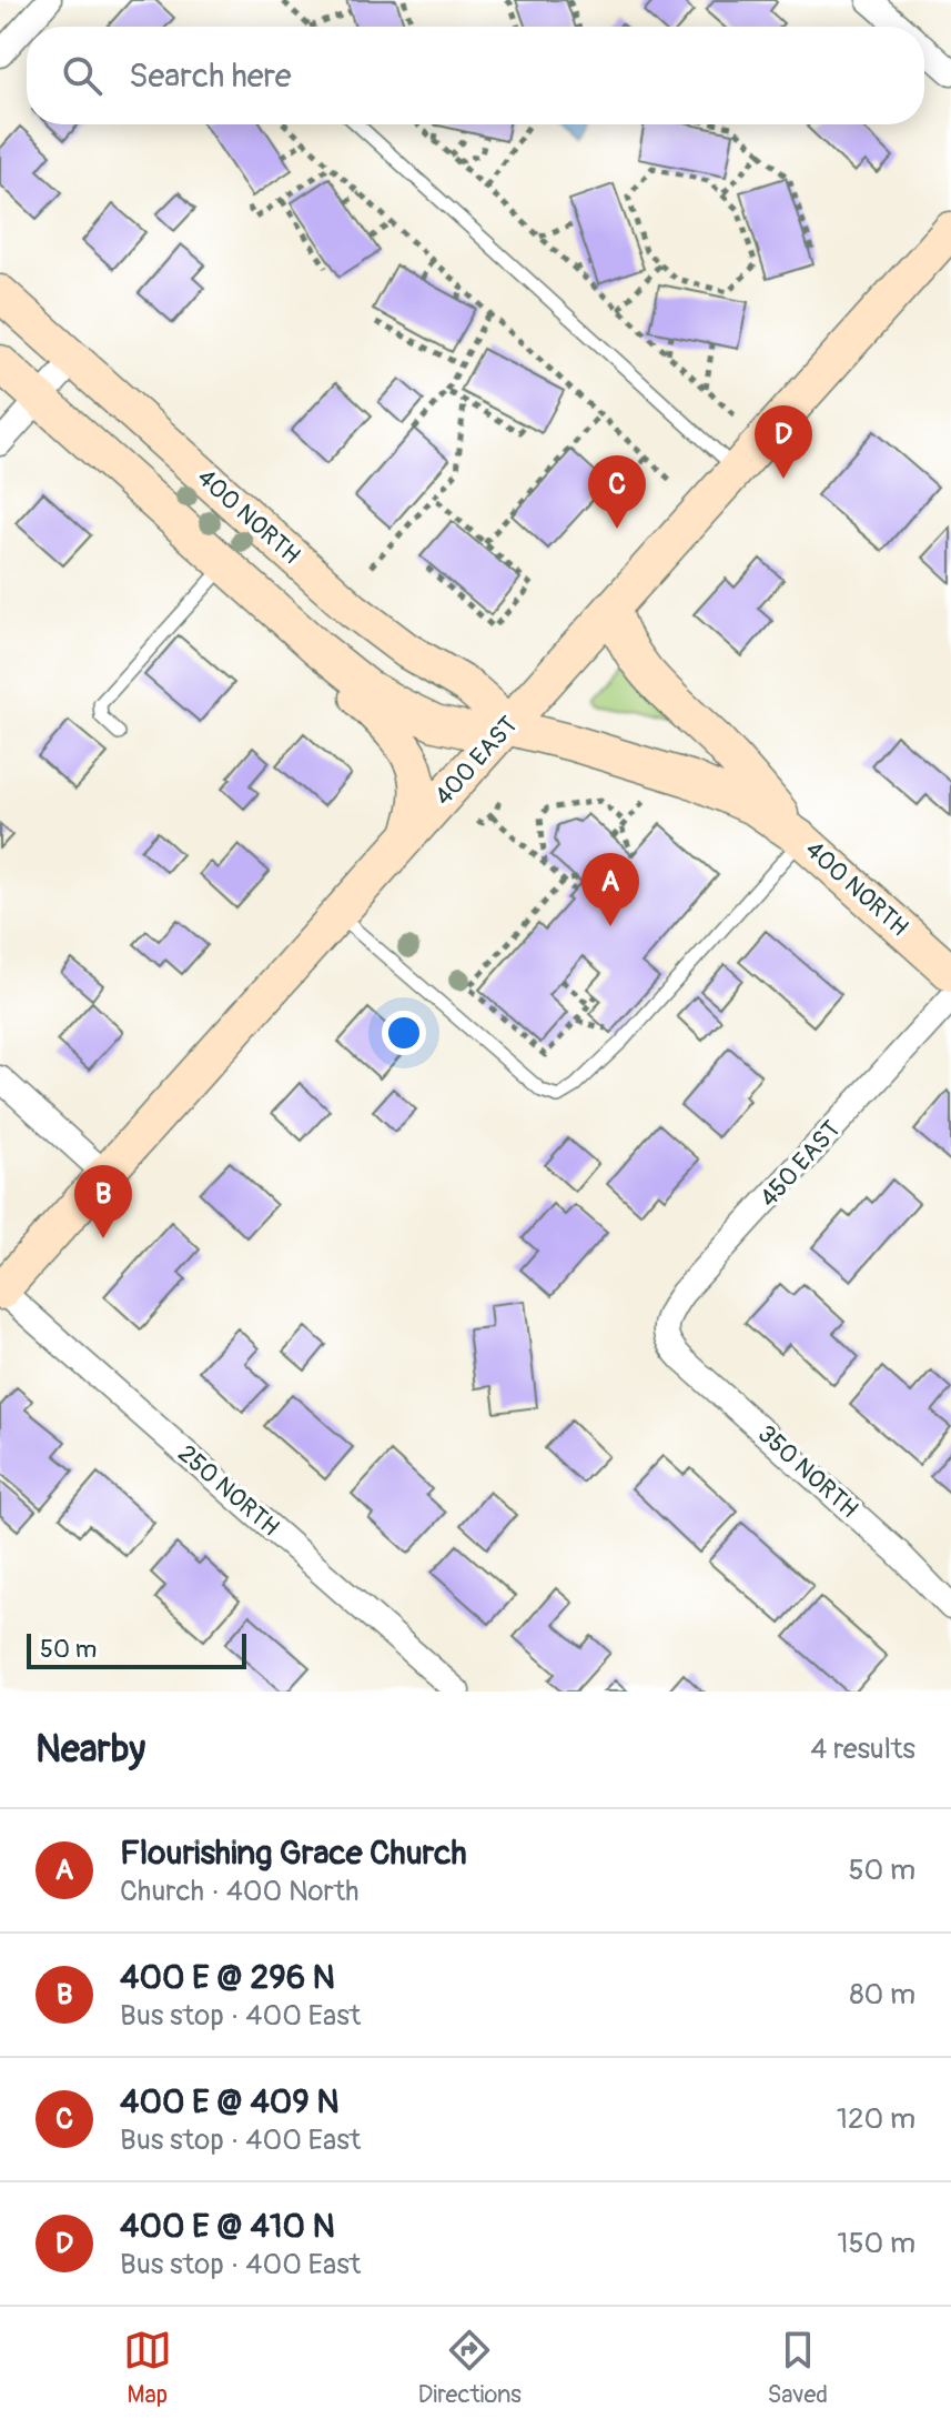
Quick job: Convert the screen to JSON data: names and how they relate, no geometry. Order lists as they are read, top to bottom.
{
  "streets": {
    "main road": ["400 NORTH", "400 EAST"],
    "street": ["450 EAST", "350 NORTH", "250 NORTH"]
  },
  "crossings": [
    ["400 NORTH", "400 EAST"],
    ["400 EAST", "250 NORTH"],
    ["450 EAST", "350 NORTH"]
  ],
  "scale_bar": "50 m",
  "page": {
    "search": "Search here",
    "pins": [
      "D",
      "C",
      "A",
      "B"
    ],
    "scale": "50 m",
    "heading": ["Nearby", "4 results"],
    "list": [
      {
        "mark": "A",
        "name": "Flourishing Grace Church",
        "note": "Church · 400 North",
        "value": "50 m"
      },
      {
        "mark": "B",
        "name": "400 E @ 296 N",
        "note": "Bus stop · 400 East",
        "value": "80 m"
      },
      {
        "mark": "C",
        "name": "400 E @ 409 N",
        "note": "Bus stop · 400 East",
        "value": "120 m"
      },
      {
        "mark": "D",
        "name": "400 E @ 410 N",
        "note": "Bus stop · 400 East",
        "value": "150 m"
      }
    ],
    "nav": ["Map", "Directions", "Saved"]
  }
}
